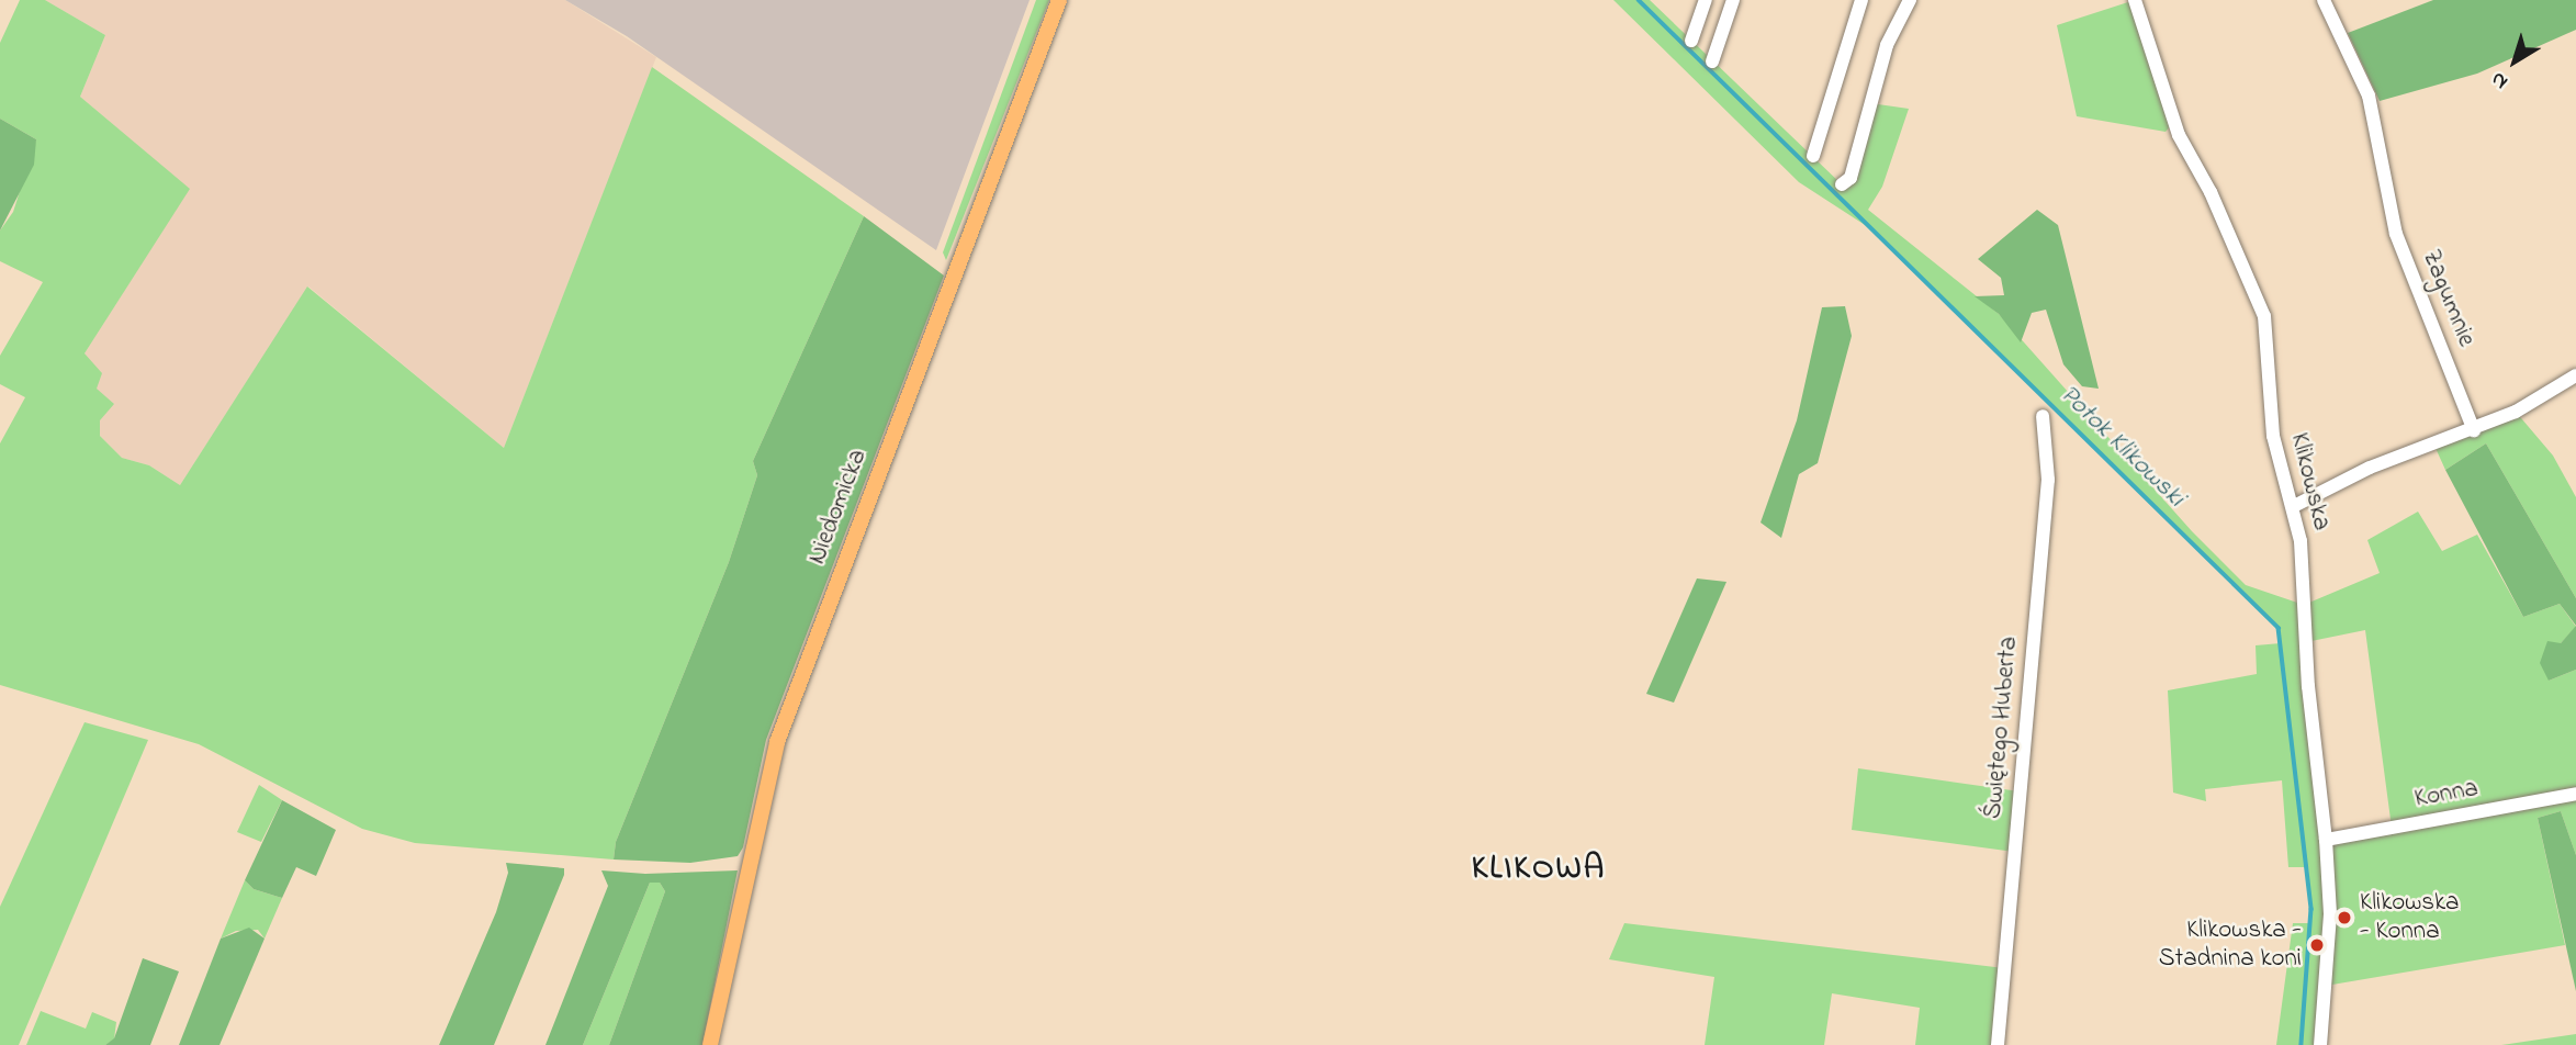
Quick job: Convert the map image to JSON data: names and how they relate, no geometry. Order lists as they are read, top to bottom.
{
  "streets": {
    "main road": ["Niedomicka"],
    "street": [
      "Zagumnie",
      "Klikowska",
      "Świętego Huberta",
      "Konna"
    ]
  },
  "crossings": [
    ["Klikowska", "Konna"]
  ],
  "districts": ["KLIKOWA"],
  "water": ["Potok Klikowski"],
  "places": ["Klikowska - Konna", "Klikowska - Stadnina koni"],
  "north": "bottom left"
}
